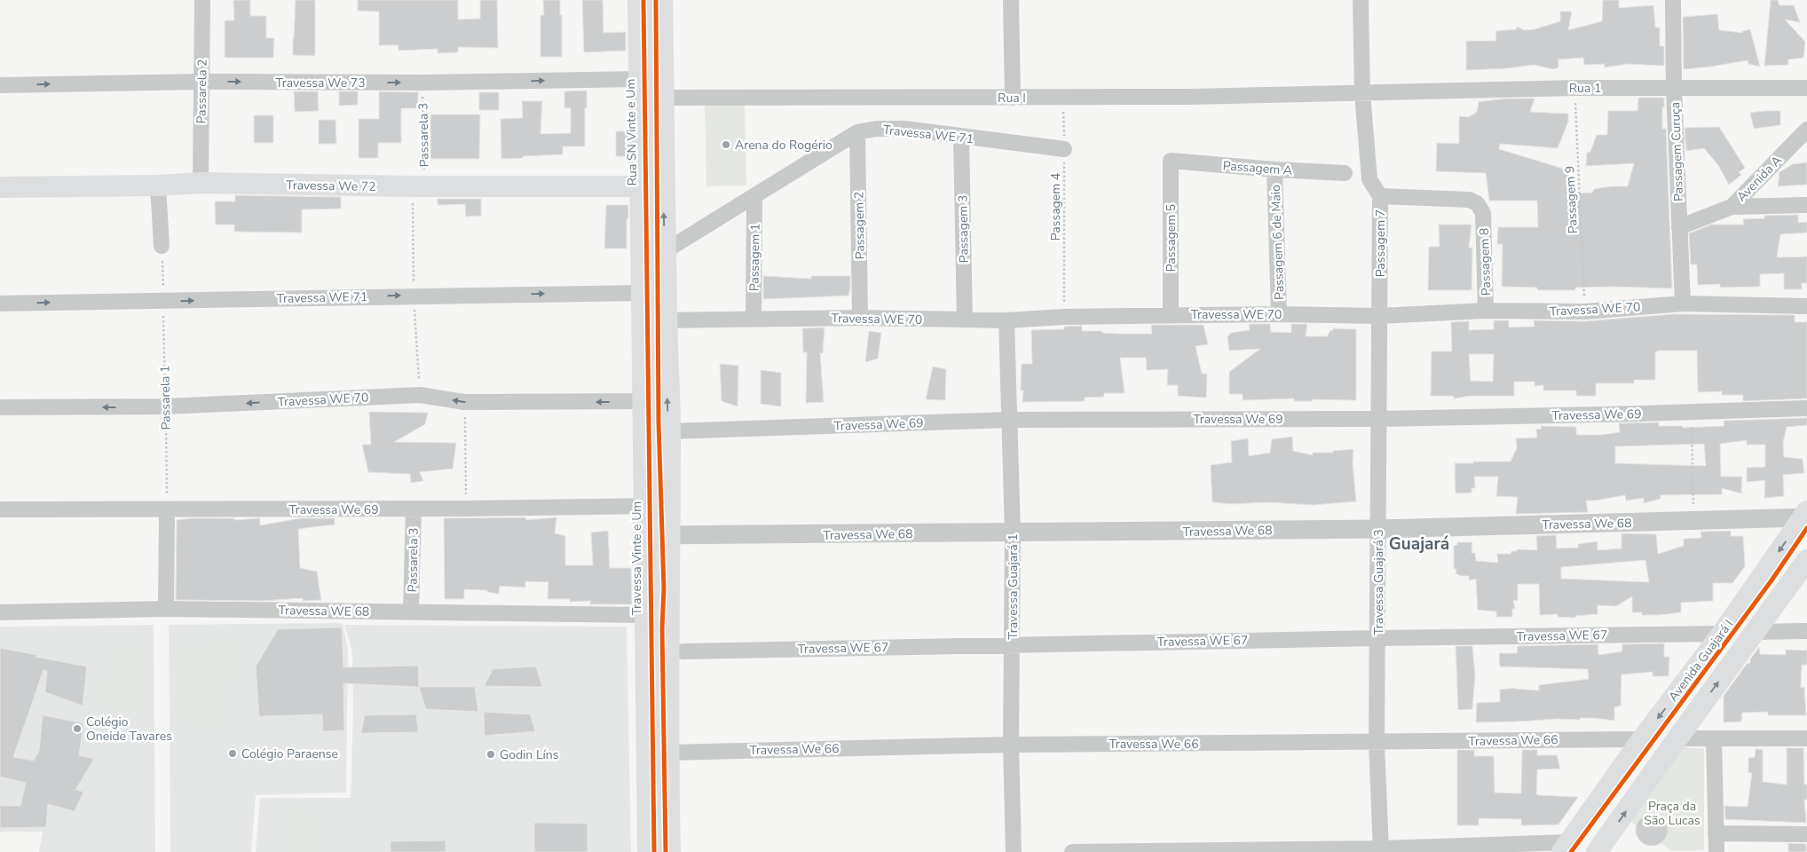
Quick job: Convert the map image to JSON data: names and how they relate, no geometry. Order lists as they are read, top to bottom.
{
  "streets": {
    "main road": [
      "Rua SN Vinte e Um",
      "Travessa We 72",
      "Travessa Vinte e Um",
      "Avenida Guajará I"
    ],
    "street": [
      "Travessa We 73",
      "Rua 1",
      "Passarela 2",
      "Rua I",
      "Travessa WE 71",
      "Passarela 3",
      "Passagem Curuça",
      "Passagem A",
      "Avenida A",
      "Passagem 2",
      "Passagem 3",
      "Passagem 5",
      "Passagem 6 de Maio",
      "Passagem 7",
      "Passagem 1",
      "Passagem 8",
      "Travessa WE 70",
      "Travessa We 69",
      "Travessa We 68",
      "Travessa Guajará 3",
      "Travessa Guajará 1",
      "Travessa WE 68",
      "Travessa WE 67",
      "Travessa We 66"
    ],
    "path": ["Passagem 9", "Passagem 4", "Passarela 1"]
  },
  "crossings": [
    ["Travessa We 73", "Passarela 2"],
    ["Travessa We 73", "Rua SN Vinte e Um"],
    ["Travessa We 73", "Passarela 3"],
    ["Rua 1", "Rua I"],
    ["Rua 1", "Passagem Curuça"],
    ["Rua 1", "Passagem 9"],
    ["Rua 1", "Passagem 7"],
    ["Passarela 2", "Travessa We 72"],
    ["Rua I", "Rua SN Vinte e Um"],
    ["Rua I", "Passagem 4"],
    ["Rua I", "Passagem 7"],
    ["Rua SN Vinte e Um", "Travessa WE 71"],
    ["Rua SN Vinte e Um", "Travessa We 72"],
    ["Rua SN Vinte e Um", "Travessa Vinte e Um"],
    ["Travessa WE 71", "Passagem 4"],
    ["Travessa WE 71", "Passagem 2"],
    ["Travessa WE 71", "Passagem 3"],
    ["Travessa WE 71", "Passagem 1"],
    ["Travessa WE 71", "Passarela 1"],
    ["Travessa WE 71", "Travessa Vinte e Um"],
    ["Passarela 3", "Travessa We 72"],
    ["Passarela 3", "Travessa We 69"],
    ["Passarela 3", "Travessa WE 68"],
    ["Passagem Curuça", "Avenida A"],
    ["Passagem Curuça", "Travessa WE 70"],
    ["Passagem A", "Passagem 5"],
    ["Passagem A", "Passagem 6 de Maio"],
    ["Passagem 9", "Travessa WE 70"],
    ["Passagem 4", "Travessa WE 70"],
    ["Passagem 2", "Travessa WE 70"],
    ["Passagem 3", "Travessa WE 70"],
    ["Passagem 5", "Travessa WE 70"],
    ["Passagem 6 de Maio", "Travessa WE 70"],
    ["Passagem 7", "Passagem 8"],
    ["Passagem 7", "Travessa WE 70"],
    ["Passagem 7", "Travessa Guajará 3"],
    ["Passagem 1", "Travessa WE 70"],
    ["Passagem 8", "Travessa WE 70"],
    ["Travessa WE 70", "Passarela 1"],
    ["Travessa WE 70", "Travessa Vinte e Um"],
    ["Travessa WE 70", "Travessa Guajará 3"],
    ["Travessa WE 70", "Travessa Guajará 1"],
    ["Passarela 1", "Travessa We 69"],
    ["Travessa We 69", "Travessa Vinte e Um"],
    ["Travessa We 69", "Travessa Guajará 3"],
    ["Travessa We 69", "Travessa Guajará 1"],
    ["Travessa We 68", "Travessa Vinte e Um"],
    ["Travessa We 68", "Travessa Guajará 3"],
    ["Travessa We 68", "Travessa Guajará 1"],
    ["Travessa We 68", "Avenida Guajará I"],
    ["Travessa Vinte e Um", "Travessa WE 68"],
    ["Travessa Vinte e Um", "Travessa We 66"],
    ["Travessa Guajará 3", "Travessa WE 67"],
    ["Travessa Guajará 3", "Travessa We 66"],
    ["Travessa Guajará 1", "Travessa WE 67"],
    ["Travessa Guajará 1", "Travessa We 66"],
    ["Travessa WE 67", "Avenida Guajará I"],
    ["Avenida Guajará I", "Travessa We 66"]
  ],
  "one_way": ["Travessa We 73", "Travessa WE 71", "Travessa WE 70"],
  "districts": ["Guajará"],
  "parks": ["Praça da São Lucas"],
  "places": [
    "Arena do Rogério",
    "Colégio Oneide Tavares",
    "Colégio Paraense",
    "Godin Líns"
  ]
}
